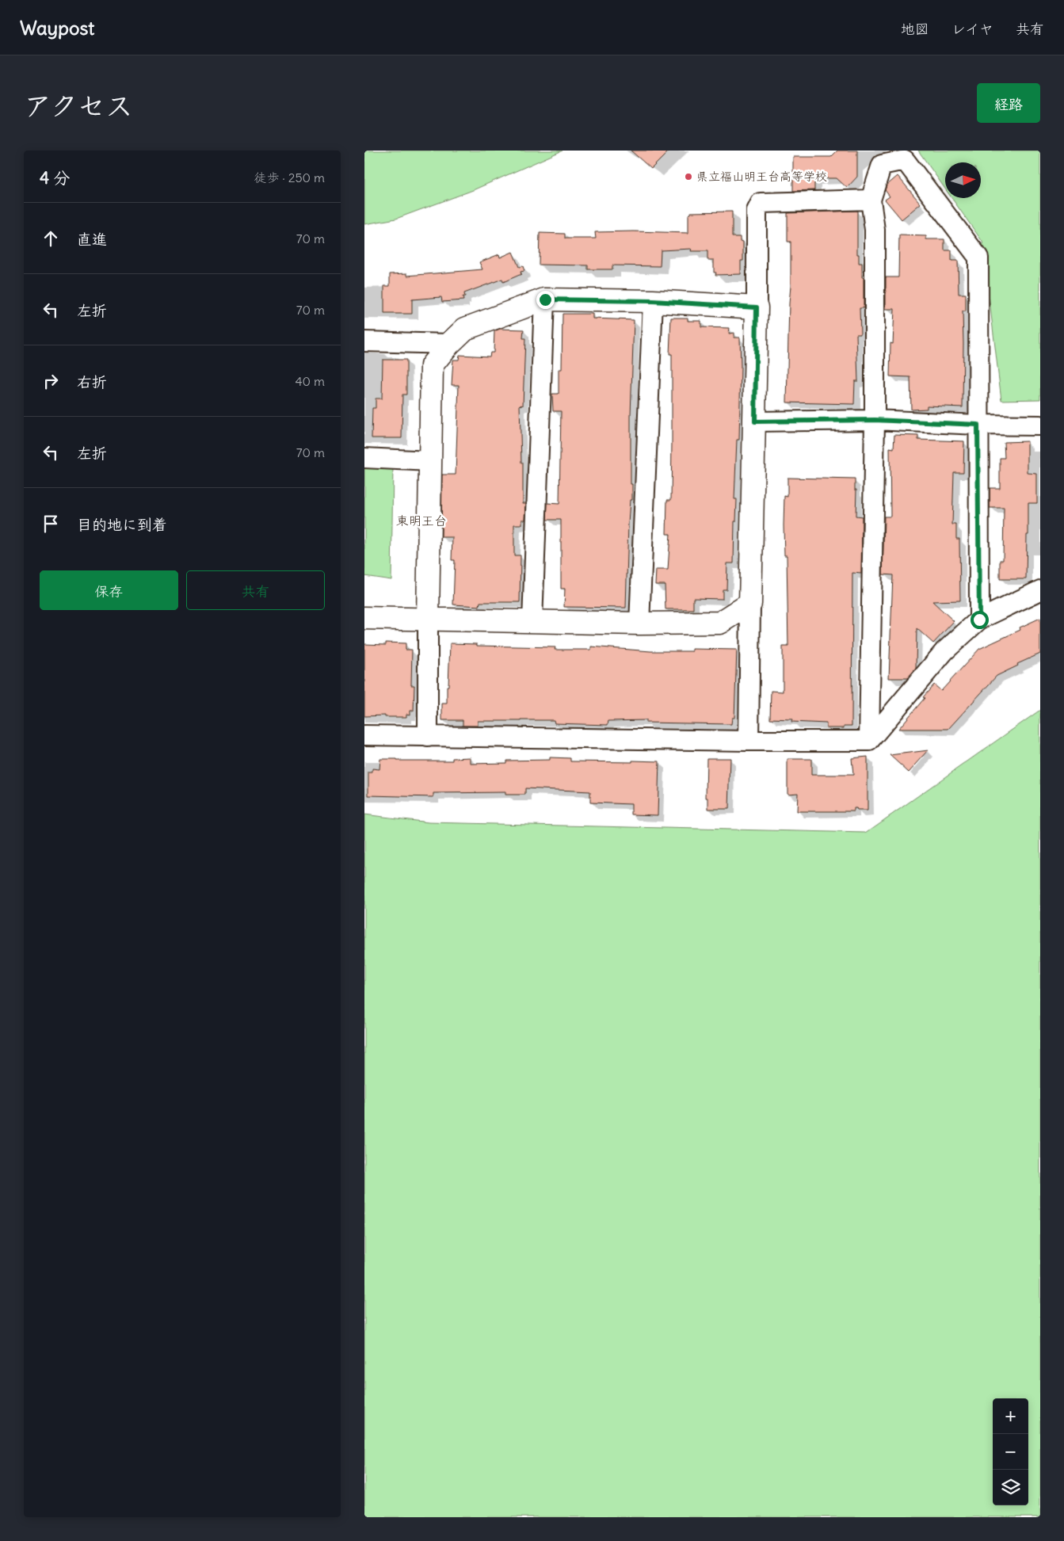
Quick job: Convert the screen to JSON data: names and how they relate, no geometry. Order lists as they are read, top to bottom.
{
  "districts": ["東明王台"],
  "places": ["県立福山明王台高等学校"],
  "north": "right",
  "page": {
    "header": "Waypost",
    "nav": ["地図", "レイヤ", "共有"],
    "title": "アクセス",
    "buttons": [
      "経路",
      ["保存", "共有"]
    ],
    "heading": ["4 分", "徒歩 · 250 m"],
    "list": [
      ["直進", "70 m"],
      ["左折", "70 m"],
      ["右折", "40 m"],
      ["左折", "70 m"],
      "目的地に到着"
    ],
    "map_buttons": ["+", "−"]
  }
}
